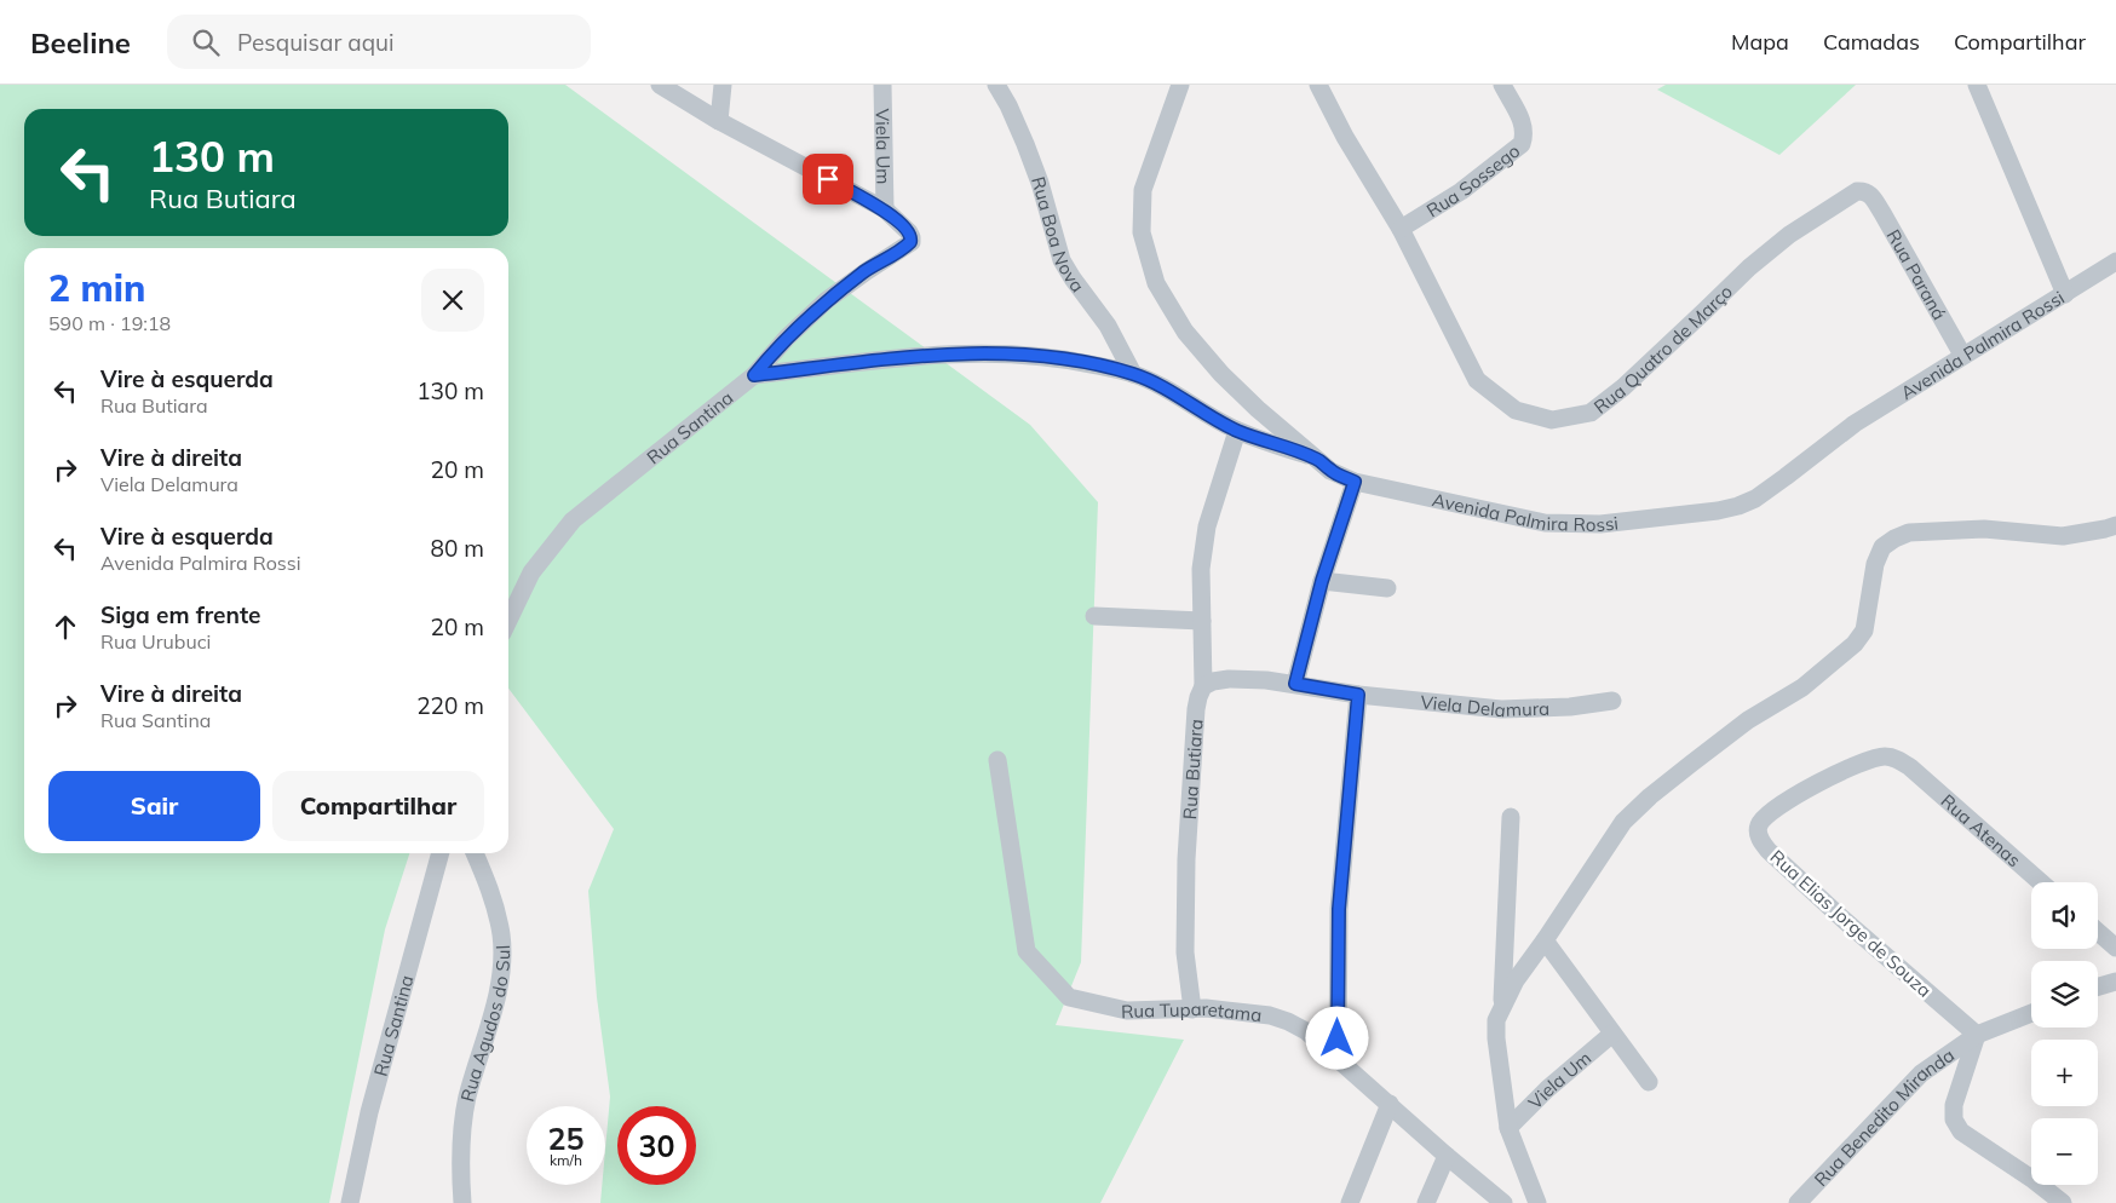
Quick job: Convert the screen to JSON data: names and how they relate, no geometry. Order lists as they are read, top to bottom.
{
  "streets": {
    "street": [
      "Viela Um",
      "Rua Sossego",
      "Rua Boa Nova",
      "Rua Paraná",
      "Avenida Palmira Rossi",
      "Rua Quatro de Março",
      "Rua Santina",
      "Viela Delamura",
      "Rua Butiara",
      "Rua Atenas",
      "Rua Elias Jorge de Souza",
      "Rua Tuparetama",
      "Rua Agudos do Sul",
      "Rua Benedito Miranda"
    ]
  },
  "crossings": [
    ["Viela Um", "Rua Santina"],
    ["Rua Sossego", "Rua Quatro de Março"],
    ["Rua Paraná", "Avenida Palmira Rossi"],
    ["Rua Paraná", "Rua Quatro de Março"],
    ["Rua Butiara", "Rua Tuparetama"],
    ["Rua Atenas", "Rua Elias Jorge de Souza"],
    ["Rua Elias Jorge de Souza", "Rua Benedito Miranda"]
  ],
  "page": {
    "header": "Beeline",
    "search": "Pesquisar aqui",
    "nav": ["Mapa", "Camadas", "Compartilhar"],
    "turn": ["130 m", "Rua Butiara"],
    "heading": ["2 min", "590 m · 19:18"],
    "list": [
      {
        "name": "Vire à esquerda",
        "note": "Rua Butiara",
        "value": "130 m"
      },
      {
        "name": "Vire à direita",
        "note": "Viela Delamura",
        "value": "20 m"
      },
      {
        "name": "Vire à esquerda",
        "note": "Avenida Palmira Rossi",
        "value": "80 m"
      },
      {
        "name": "Siga em frente",
        "note": "Rua Urubuci",
        "value": "20 m"
      },
      {
        "name": "Vire à direita",
        "note": "Rua Santina",
        "value": "220 m"
      }
    ],
    "buttons": ["Sair", "Compartilhar"],
    "map_buttons": ["+", "−"],
    "speed": "25 km/h",
    "limit": "30"
  }
}
